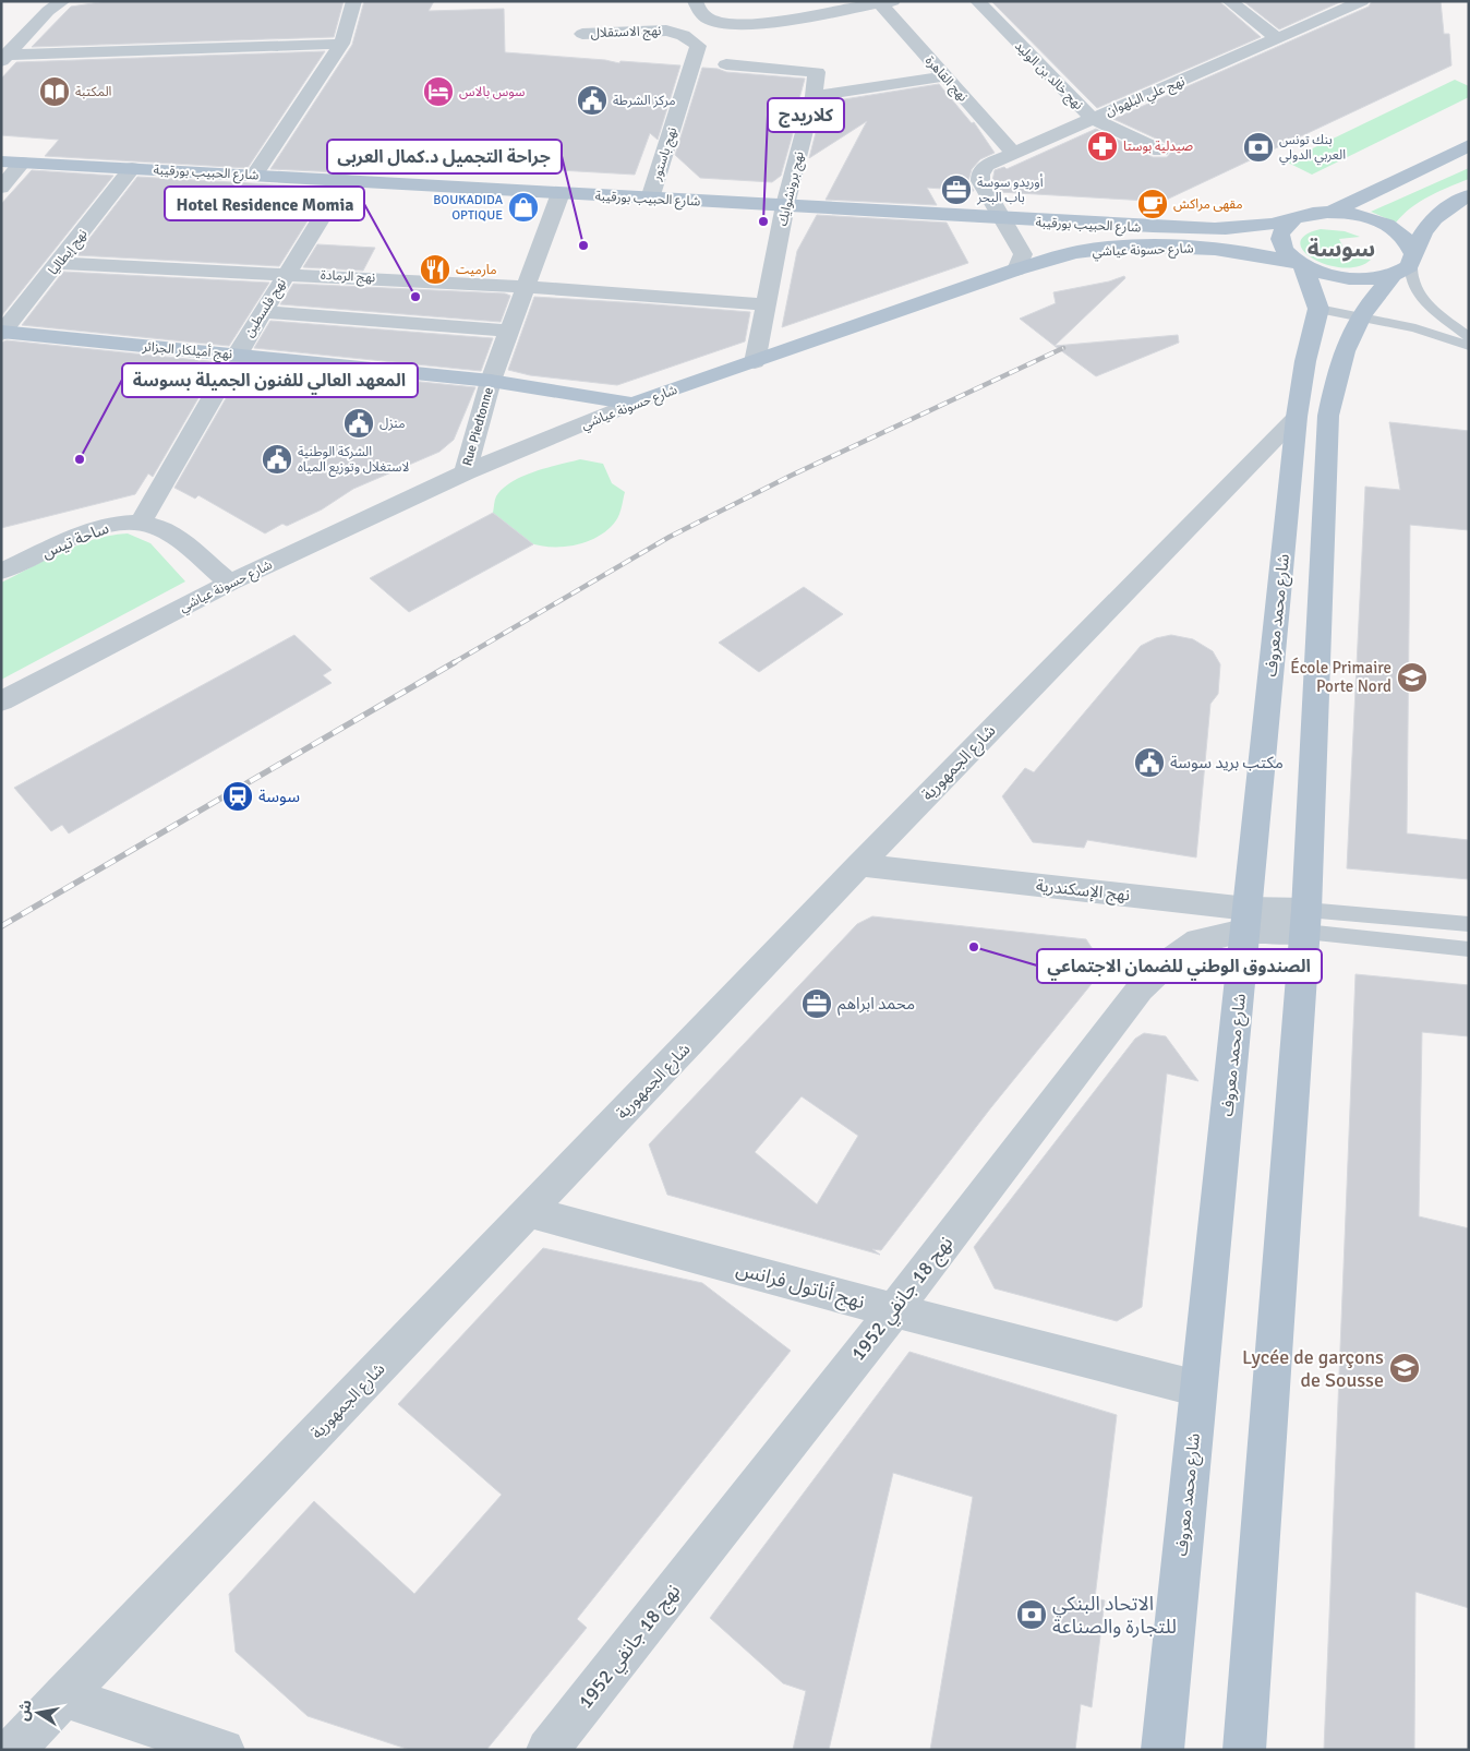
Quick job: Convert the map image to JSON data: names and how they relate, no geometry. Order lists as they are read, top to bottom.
{
  "streets": {
    "main road": [
      "شارع الحبيب بورقيبة",
      "شارع حسونة عياشي",
      "نهج أميلكار الجزائر",
      "شارع محمد معروف"
    ],
    "street": [
      "نهج الاستقلال",
      "نهج خالد بن الوليد",
      "نهج القاهرة",
      "نهج علي البلهوان",
      "نهج باستور",
      "نهج برونشوايك",
      "نهج إيطاليا",
      "نهج الرمادة",
      "نهج فلسطين",
      "Rue Piedtonne",
      "ساحة تيس",
      "شارع الجمهورية",
      "نهج الإسكندرية",
      "نهج أناتول فرانس",
      "نهج 18 جانفي 1952"
    ]
  },
  "crossings": [
    ["نهج الاستقلال", "نهج باستور"],
    ["نهج خالد بن الوليد", "نهج علي البلهوان"],
    ["نهج القاهرة", "نهج علي البلهوان"],
    ["نهج علي البلهوان", "شارع الحبيب بورقيبة"],
    ["نهج باستور", "شارع الحبيب بورقيبة"],
    ["شارع الحبيب بورقيبة", "نهج برونشوايك"],
    ["شارع الحبيب بورقيبة", "نهج إيطاليا"],
    ["شارع الحبيب بورقيبة", "نهج فلسطين"],
    ["شارع الحبيب بورقيبة", "Rue Piedtonne"],
    ["نهج برونشوايك", "شارع حسونة عياشي"],
    ["نهج برونشوايك", "نهج الرمادة"],
    ["شارع حسونة عياشي", "نهج أميلكار الجزائر"],
    ["شارع حسونة عياشي", "Rue Piedtonne"],
    ["شارع حسونة عياشي", "ساحة تيس"],
    ["نهج إيطاليا", "نهج الرمادة"],
    ["نهج إيطاليا", "نهج أميلكار الجزائر"],
    ["نهج الرمادة", "نهج فلسطين"],
    ["نهج الرمادة", "Rue Piedtonne"],
    ["نهج فلسطين", "نهج أميلكار الجزائر"],
    ["نهج فلسطين", "ساحة تيس"],
    ["نهج أميلكار الجزائر", "Rue Piedtonne"],
    ["شارع محمد معروف", "شارع الجمهورية"],
    ["شارع محمد معروف", "نهج الإسكندرية"],
    ["شارع محمد معروف", "نهج أناتول فرانس"],
    ["شارع محمد معروف", "نهج 18 جانفي 1952"],
    ["شارع الجمهورية", "نهج الإسكندرية"],
    ["شارع الجمهورية", "نهج أناتول فرانس"],
    ["نهج الإسكندرية", "نهج 18 جانفي 1952"],
    ["نهج أناتول فرانس", "نهج 18 جانفي 1952"]
  ],
  "districts": ["سوسة"],
  "places": {
    "library": ["المكتبة"],
    "hotel": ["سوس بالاس"],
    "public building": [
      "مركز الشرطة",
      "منزل",
      "الشركة الوطنية لاستغلال وتوزيع المياه",
      "مكتب بريد سوسة"
    ],
    "pharmacy": ["صيدلية بوستا"],
    "bank": ["بنك تونس العربي الدولي", "الاتحاد البنكي للتجارة والصناعة"],
    "office": ["أوريدو سوسة باب البحر", "محمد ابراهم"],
    "cafe": ["مقهى مراكش"],
    "shop": ["BOUKADIDA OPTIQUE"],
    "other": [
      "كلاريدج",
      "جراحة التجميل د.كمال العربى",
      "Hotel Residence Momia",
      "المعهد العالي للفنون الجميلة بسوسة",
      "الصندوق الوطني للضمان الاجتماعي"
    ],
    "restaurant": ["مارميت"],
    "school or university": ["École Primaire Porte Nord", "Lycée de garçons de Sousse"],
    "station": ["سوسة"]
  },
  "north": "left"
}
